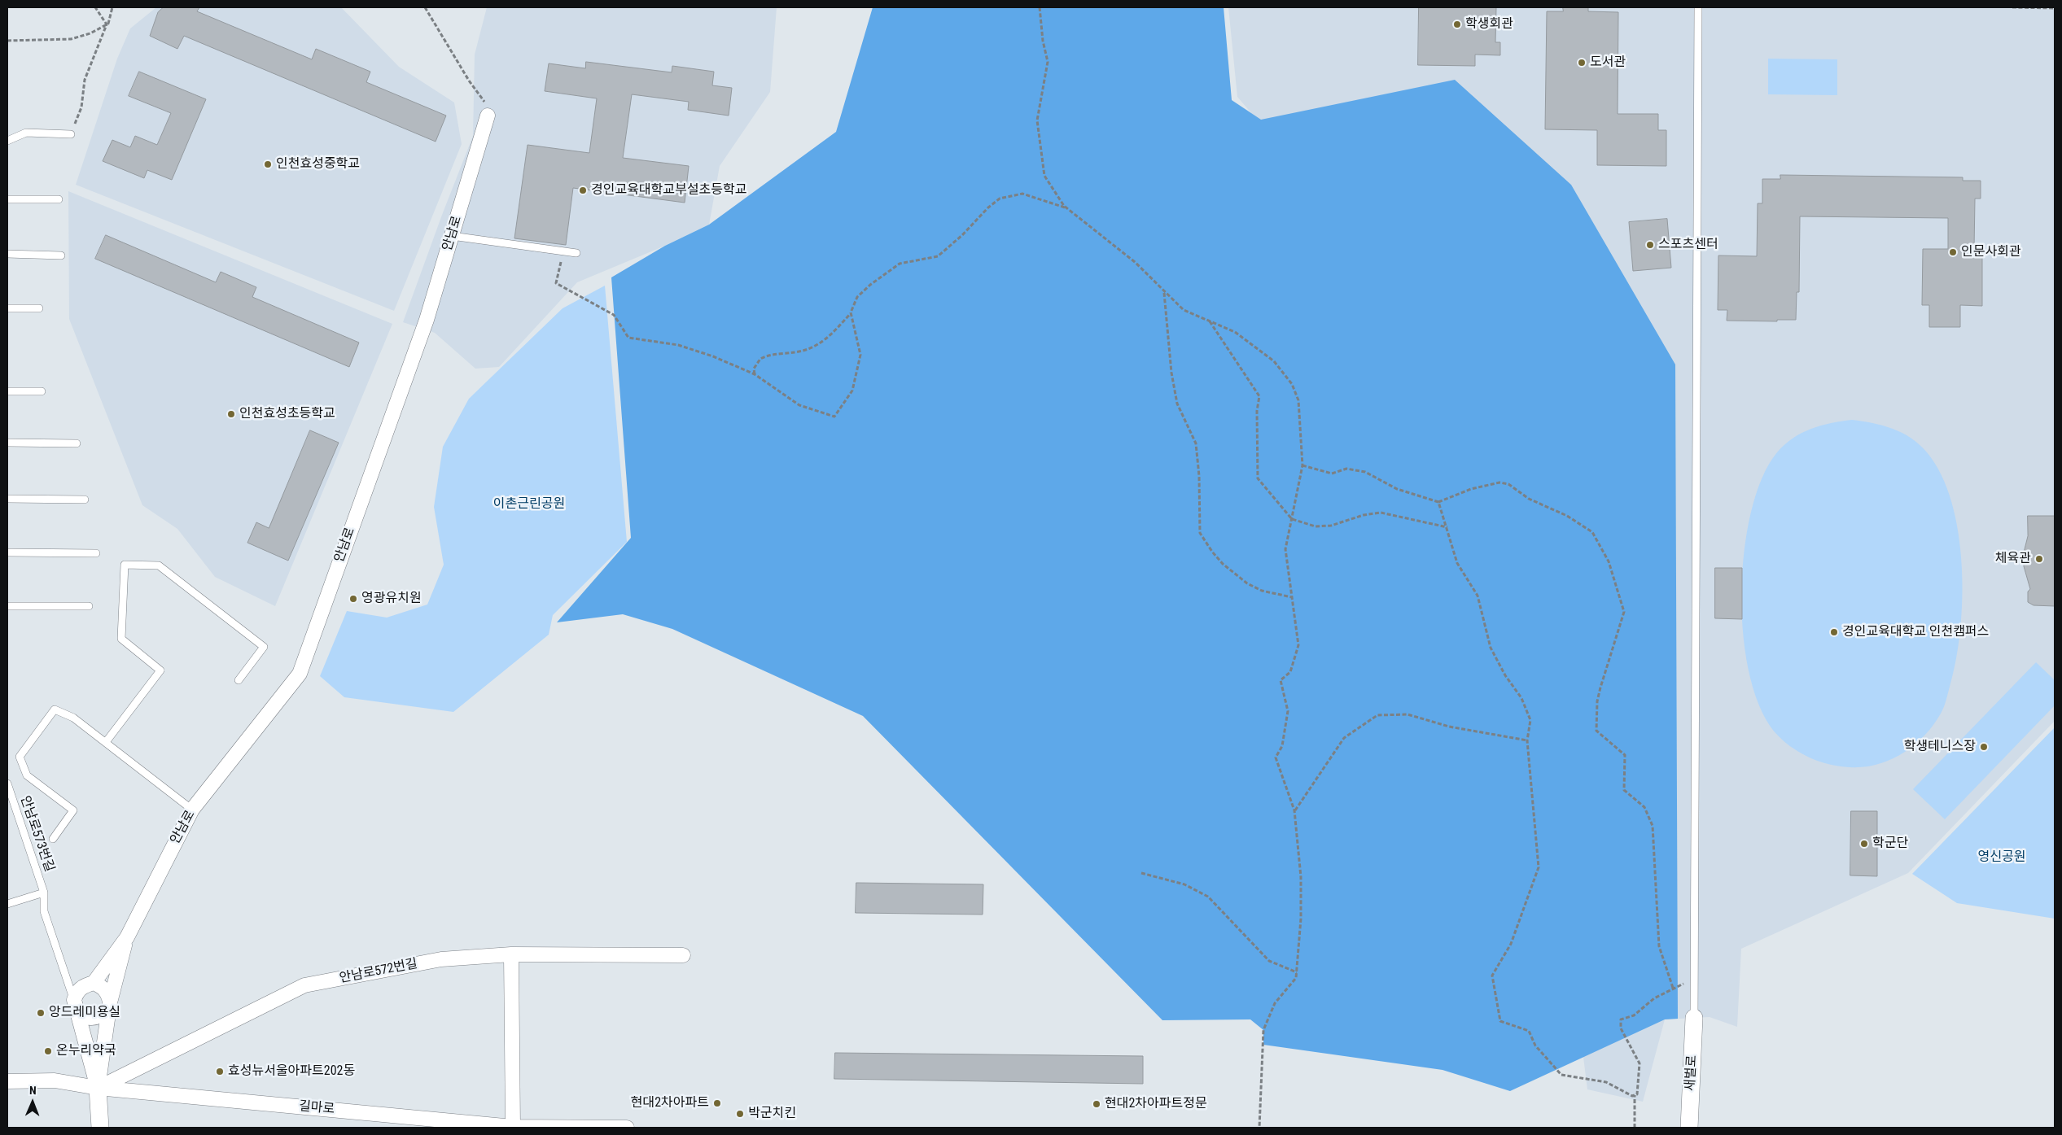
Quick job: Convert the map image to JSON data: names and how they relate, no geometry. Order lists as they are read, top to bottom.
{
  "streets": {
    "street": [
      "안남로",
      "안남로572번길",
      "새벌로",
      "길마로"
    ],
    "lane": ["안남로573번길"]
  },
  "crossings": [
    ["안남로", "안남로573번길"],
    ["안남로", "안남로572번길"],
    ["안남로", "길마로"],
    ["안남로572번길", "길마로"]
  ],
  "parks": ["이촌근린공원", "영신공원"],
  "places": [
    "학생회관",
    "도서관",
    "인천효성중학교",
    "경인교육대학교부설초등학교",
    "스포츠센터",
    "인문사회관",
    "인천효성초등학교",
    "체육관",
    "영광유치원",
    "경인교육대학교 인천캠퍼스",
    "학생테니스장",
    "학군단",
    "앙드레미용실",
    "온누리약국",
    "효성뉴서울아파트202동",
    "현대2차아파트",
    "현대2차아파트정문",
    "박군치킨"
  ],
  "north": "top"
}
